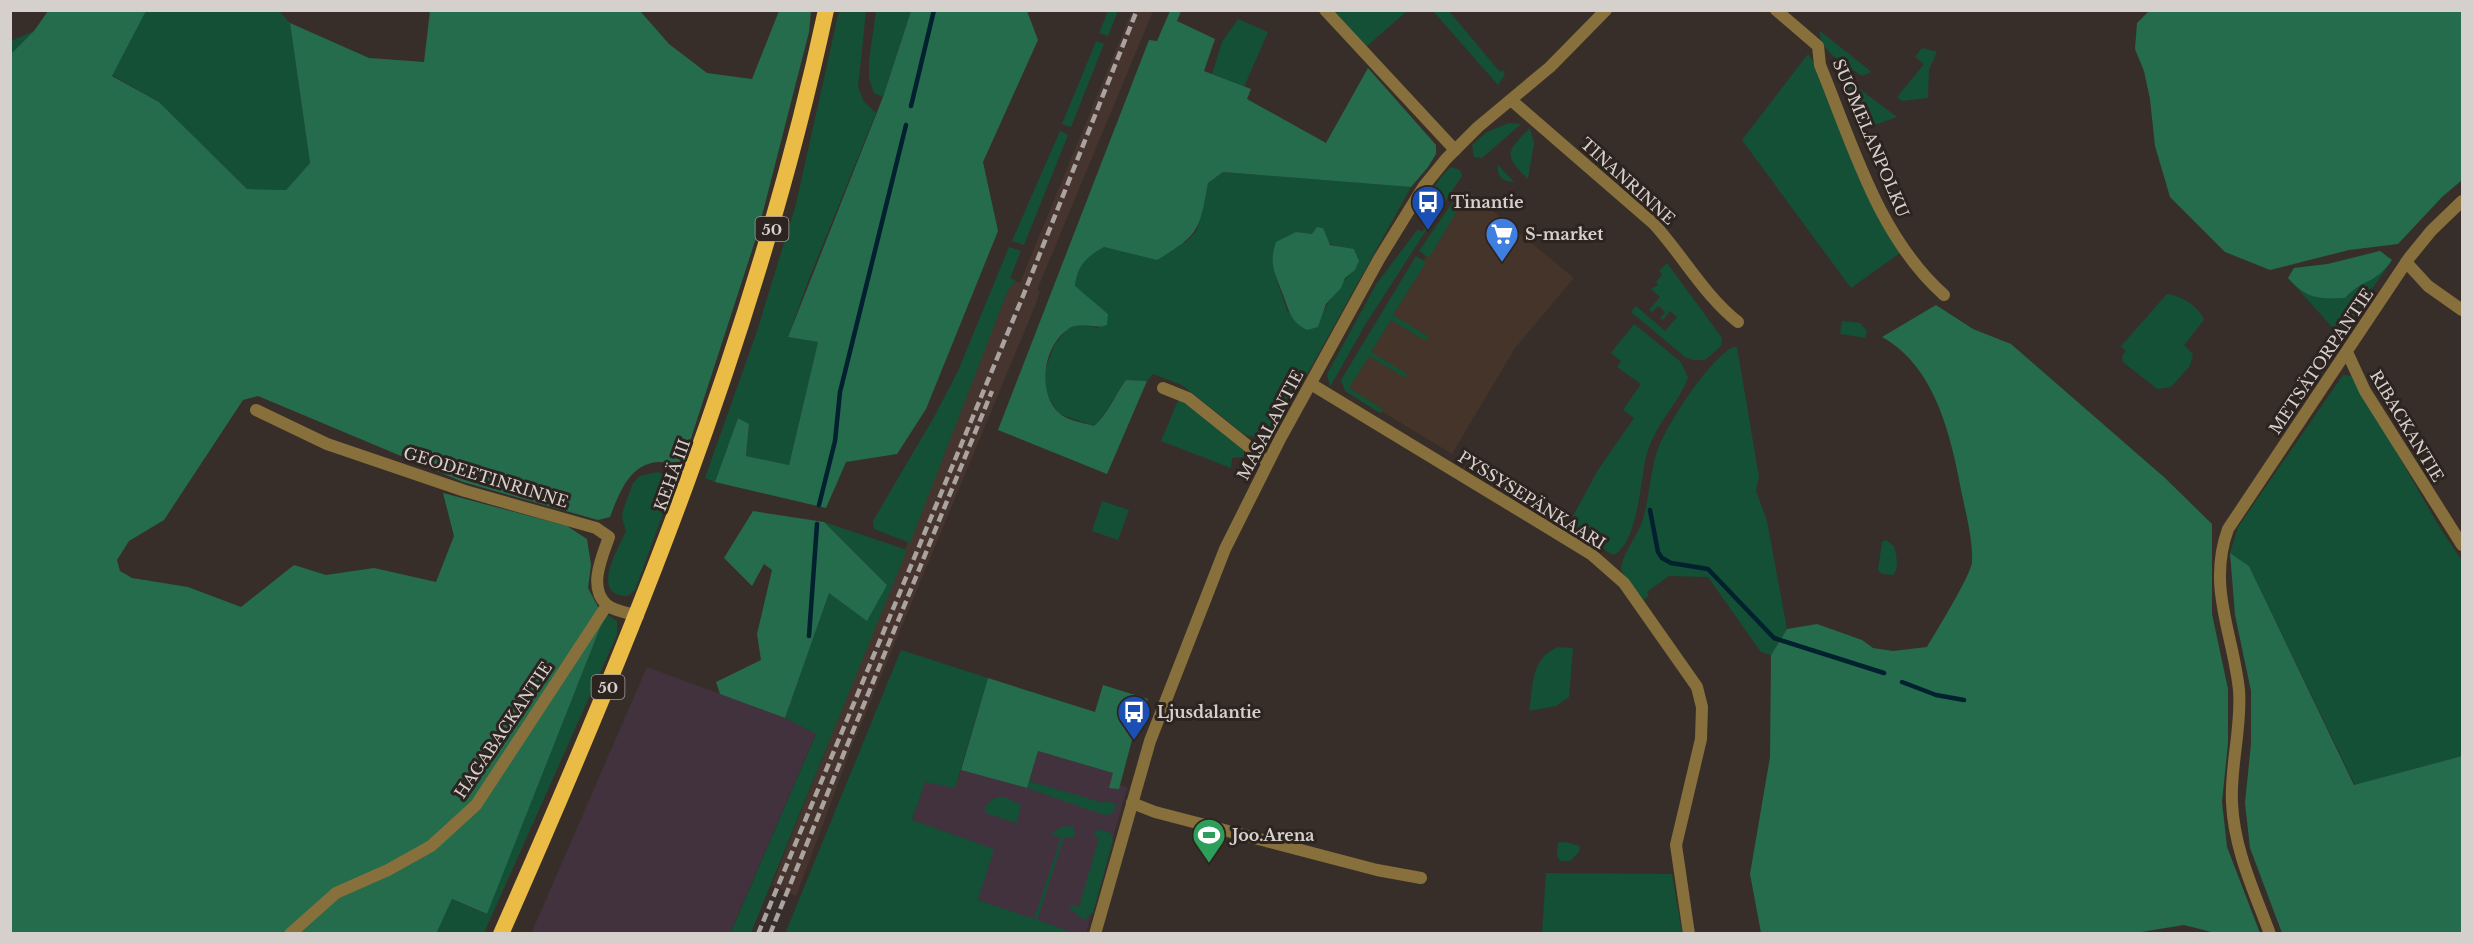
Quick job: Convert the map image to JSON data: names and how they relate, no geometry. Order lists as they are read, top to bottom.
{
  "streets": {
    "highway": ["50", "KEHÄ III"],
    "street": [
      "SUOMELANPOLKU",
      "TINANRINNE",
      "METSÄTORPANTIE",
      "MASALANTIE",
      "RIBACKANTIE",
      "GEODEETINRINNE",
      "PYSSYSEPÄNKAARI",
      "HAGABACKANTIE"
    ]
  },
  "crossings": [
    ["TINANRINNE", "MASALANTIE"],
    ["METSÄTORPANTIE", "RIBACKANTIE"],
    ["MASALANTIE", "PYSSYSEPÄNKAARI"],
    ["GEODEETINRINNE", "HAGABACKANTIE"]
  ],
  "places": {
    "bus stop": ["Tinantie", "Ljusdalantie"],
    "supermarket": ["S-market"],
    "sports": ["Joo.Arena"]
  }
}
